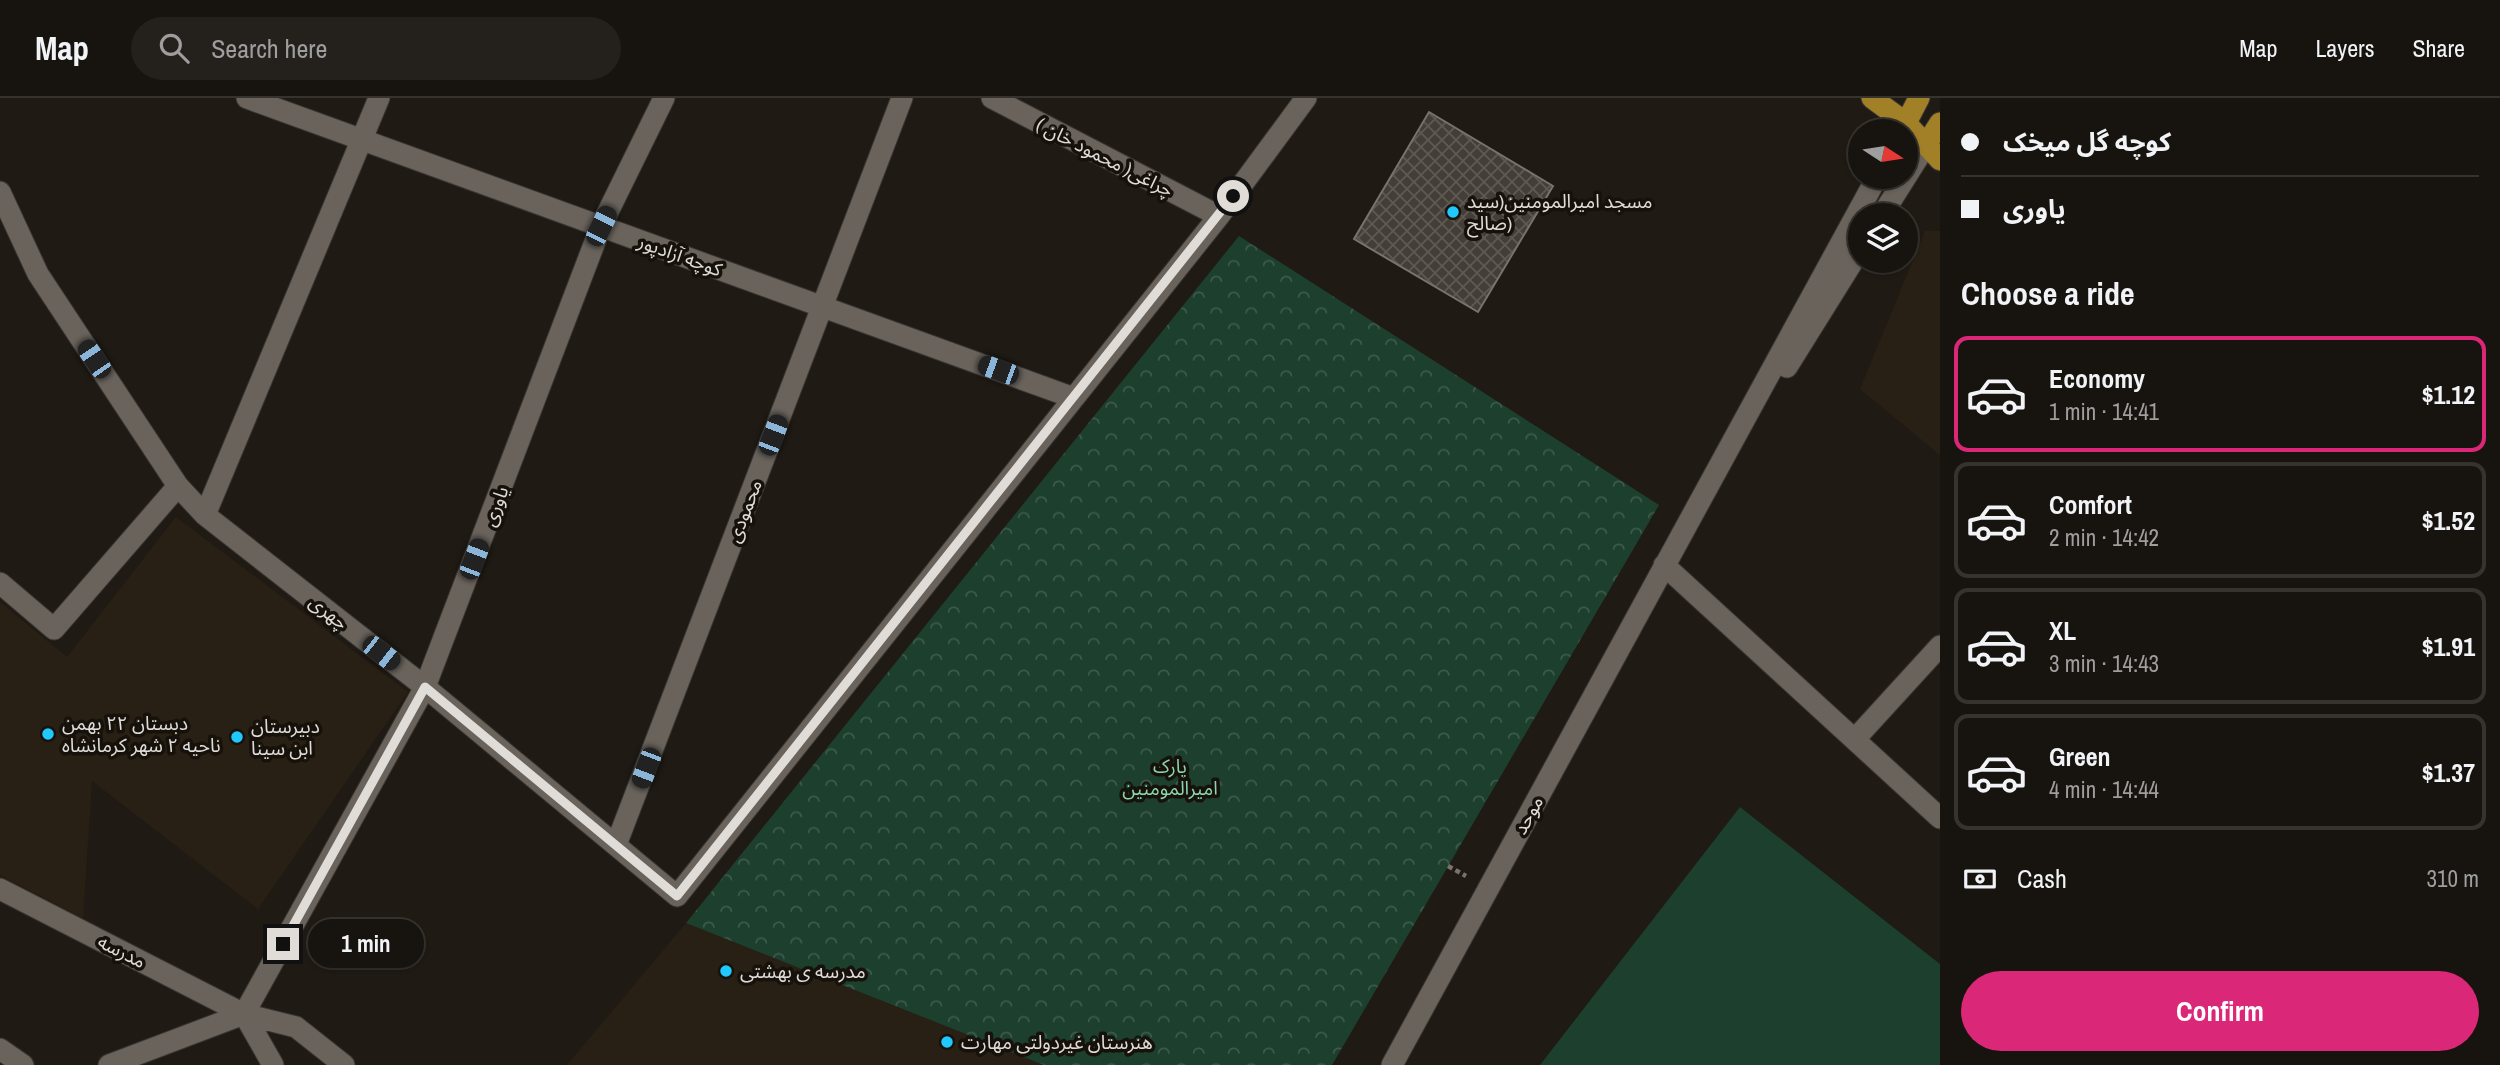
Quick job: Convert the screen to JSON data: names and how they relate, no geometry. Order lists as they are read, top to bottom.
{
  "streets": {
    "street": [
      "چراغی( محمود خان )",
      "کوچه آزادپور",
      "یاوری",
      "محمودی",
      "چهری",
      "موحد",
      "مدرسه"
    ]
  },
  "crossings": [
    ["کوچه آزادپور", "یاوری"],
    ["کوچه آزادپور", "محمودی"],
    ["کوچه آزادپور", "چهری"],
    ["یاوری", "چهری"],
    ["یاوری", "مدرسه"],
    ["محمودی", "چهری"]
  ],
  "parks": ["پارک امیرالمومنین"],
  "places": [
    "مسجد امیرالمومنین(سید صالح)",
    "دبستان ۲۲ بهمن ناحیه ۲ شهر کرمانشاه",
    "دبیرستان ابن سینا",
    "مدرسه ی بهشتی",
    "هنرستان غیردولتی مهارت"
  ],
  "north": "right",
  "page": {
    "header": "Map",
    "search": "Search here",
    "nav": ["Map", "Layers", "Share"],
    "banner": ["کوچه گل میخک", "یاوری"],
    "heading": "Choose a ride",
    "list": [
      {
        "name": "Economy",
        "note": "1 min · 14:41",
        "value": "$1.12"
      },
      {
        "name": "Comfort",
        "note": "2 min · 14:42",
        "value": "$1.52"
      },
      {
        "name": "XL",
        "note": "3 min · 14:43",
        "value": "$1.91"
      },
      {
        "name": "Green",
        "note": "4 min · 14:44",
        "value": "$1.37"
      }
    ],
    "pay": ["Cash", "310 m"],
    "bubble": "1 min",
    "buttons": "Confirm"
  }
}
